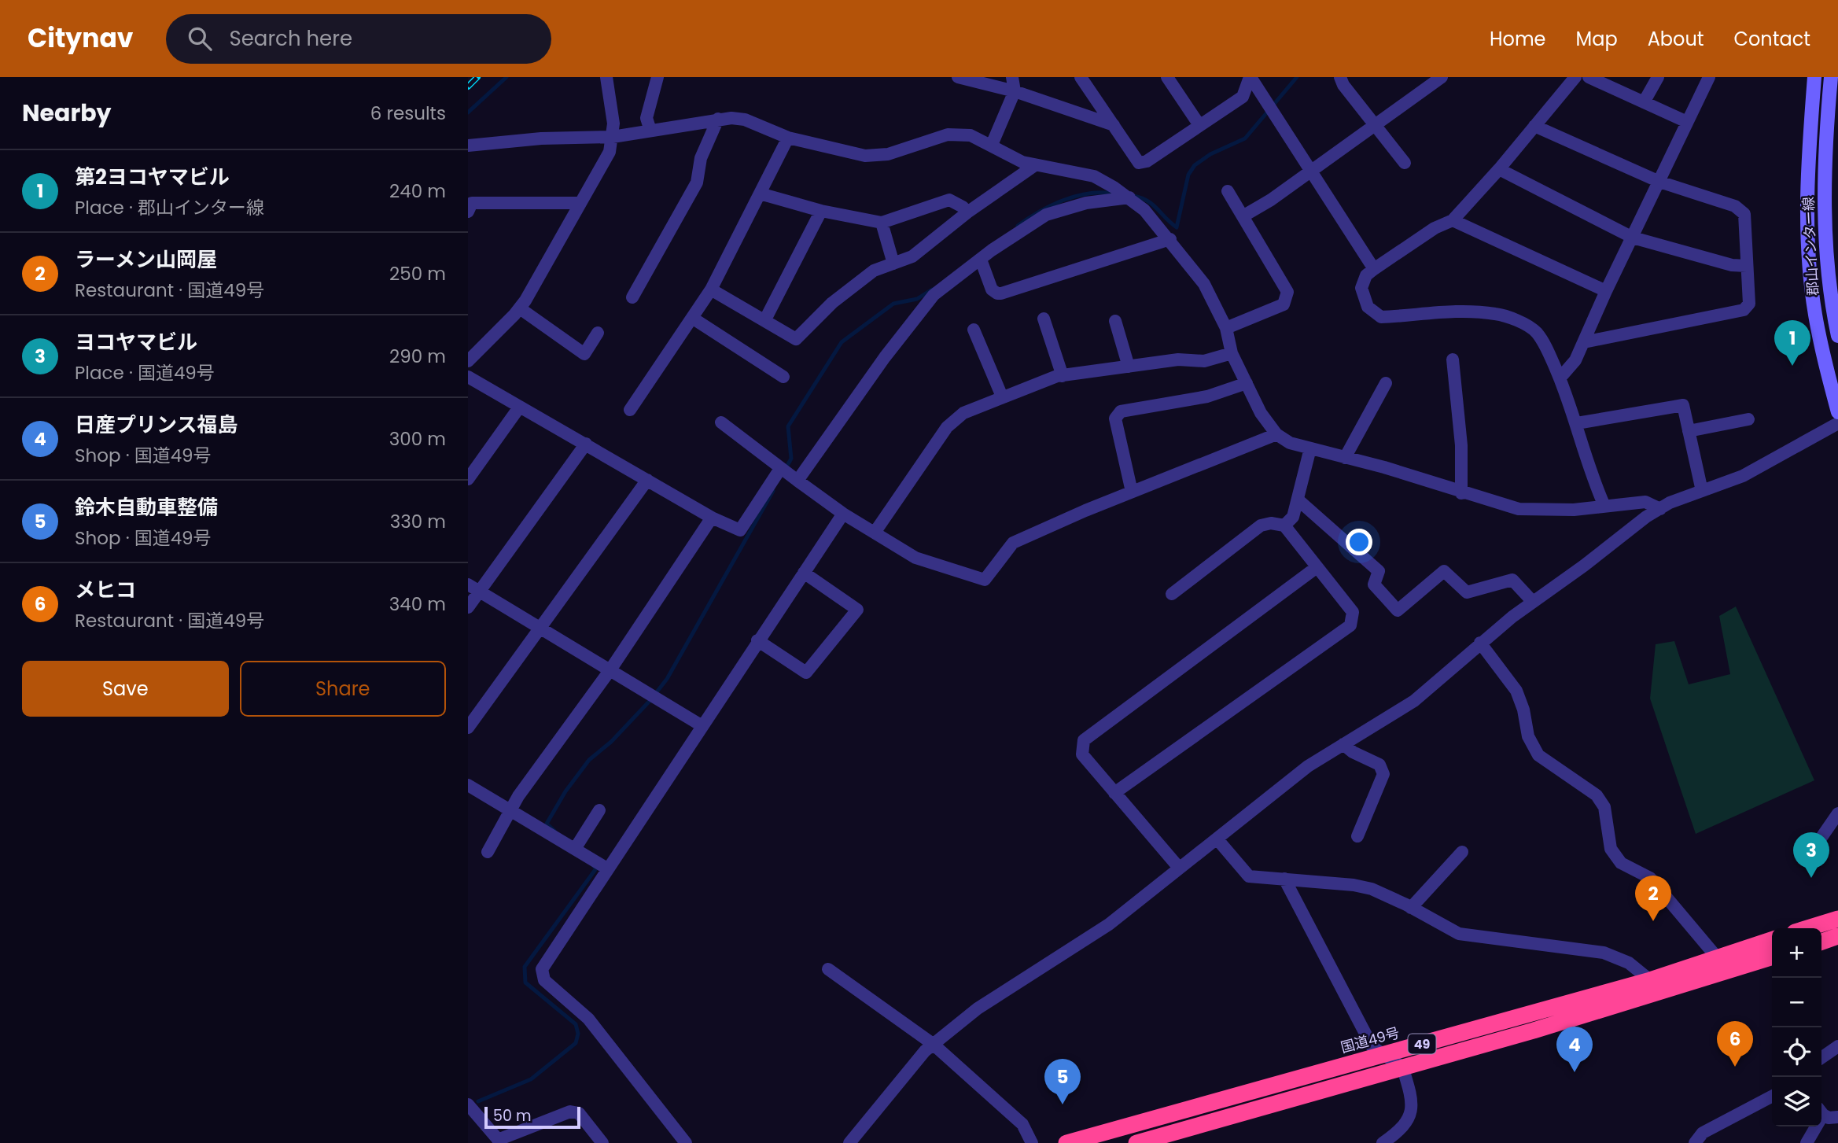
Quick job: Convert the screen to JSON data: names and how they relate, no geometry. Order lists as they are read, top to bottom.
{
  "streets": {
    "highway": ["国道49号", "49"],
    "street": ["郡山インター線"]
  },
  "scale_bar": "50 m",
  "page": {
    "header": "Citynav",
    "search": "Search here",
    "nav": [
      "Home",
      "Map",
      "About",
      "Contact"
    ],
    "heading": ["Nearby", "6 results"],
    "list": [
      {
        "mark": "1",
        "name": "第2ヨコヤマビル",
        "note": "Place · 郡山インター線",
        "value": "240 m"
      },
      {
        "mark": "2",
        "name": "ラーメン山岡屋",
        "note": "Restaurant · 国道49号",
        "value": "250 m"
      },
      {
        "mark": "3",
        "name": "ヨコヤマビル",
        "note": "Place · 国道49号",
        "value": "290 m"
      },
      {
        "mark": "4",
        "name": "日産プリンス福島",
        "note": "Shop · 国道49号",
        "value": "300 m"
      },
      {
        "mark": "5",
        "name": "鈴木自動車整備",
        "note": "Shop · 国道49号",
        "value": "330 m"
      },
      {
        "mark": "6",
        "name": "メヒコ",
        "note": "Restaurant · 国道49号",
        "value": "340 m"
      }
    ],
    "pins": [
      "1",
      "3",
      "2",
      "6",
      "4",
      "5"
    ],
    "buttons": ["Save", "Share"],
    "map_buttons": ["+", "−"],
    "scale": "50 m"
  }
}
